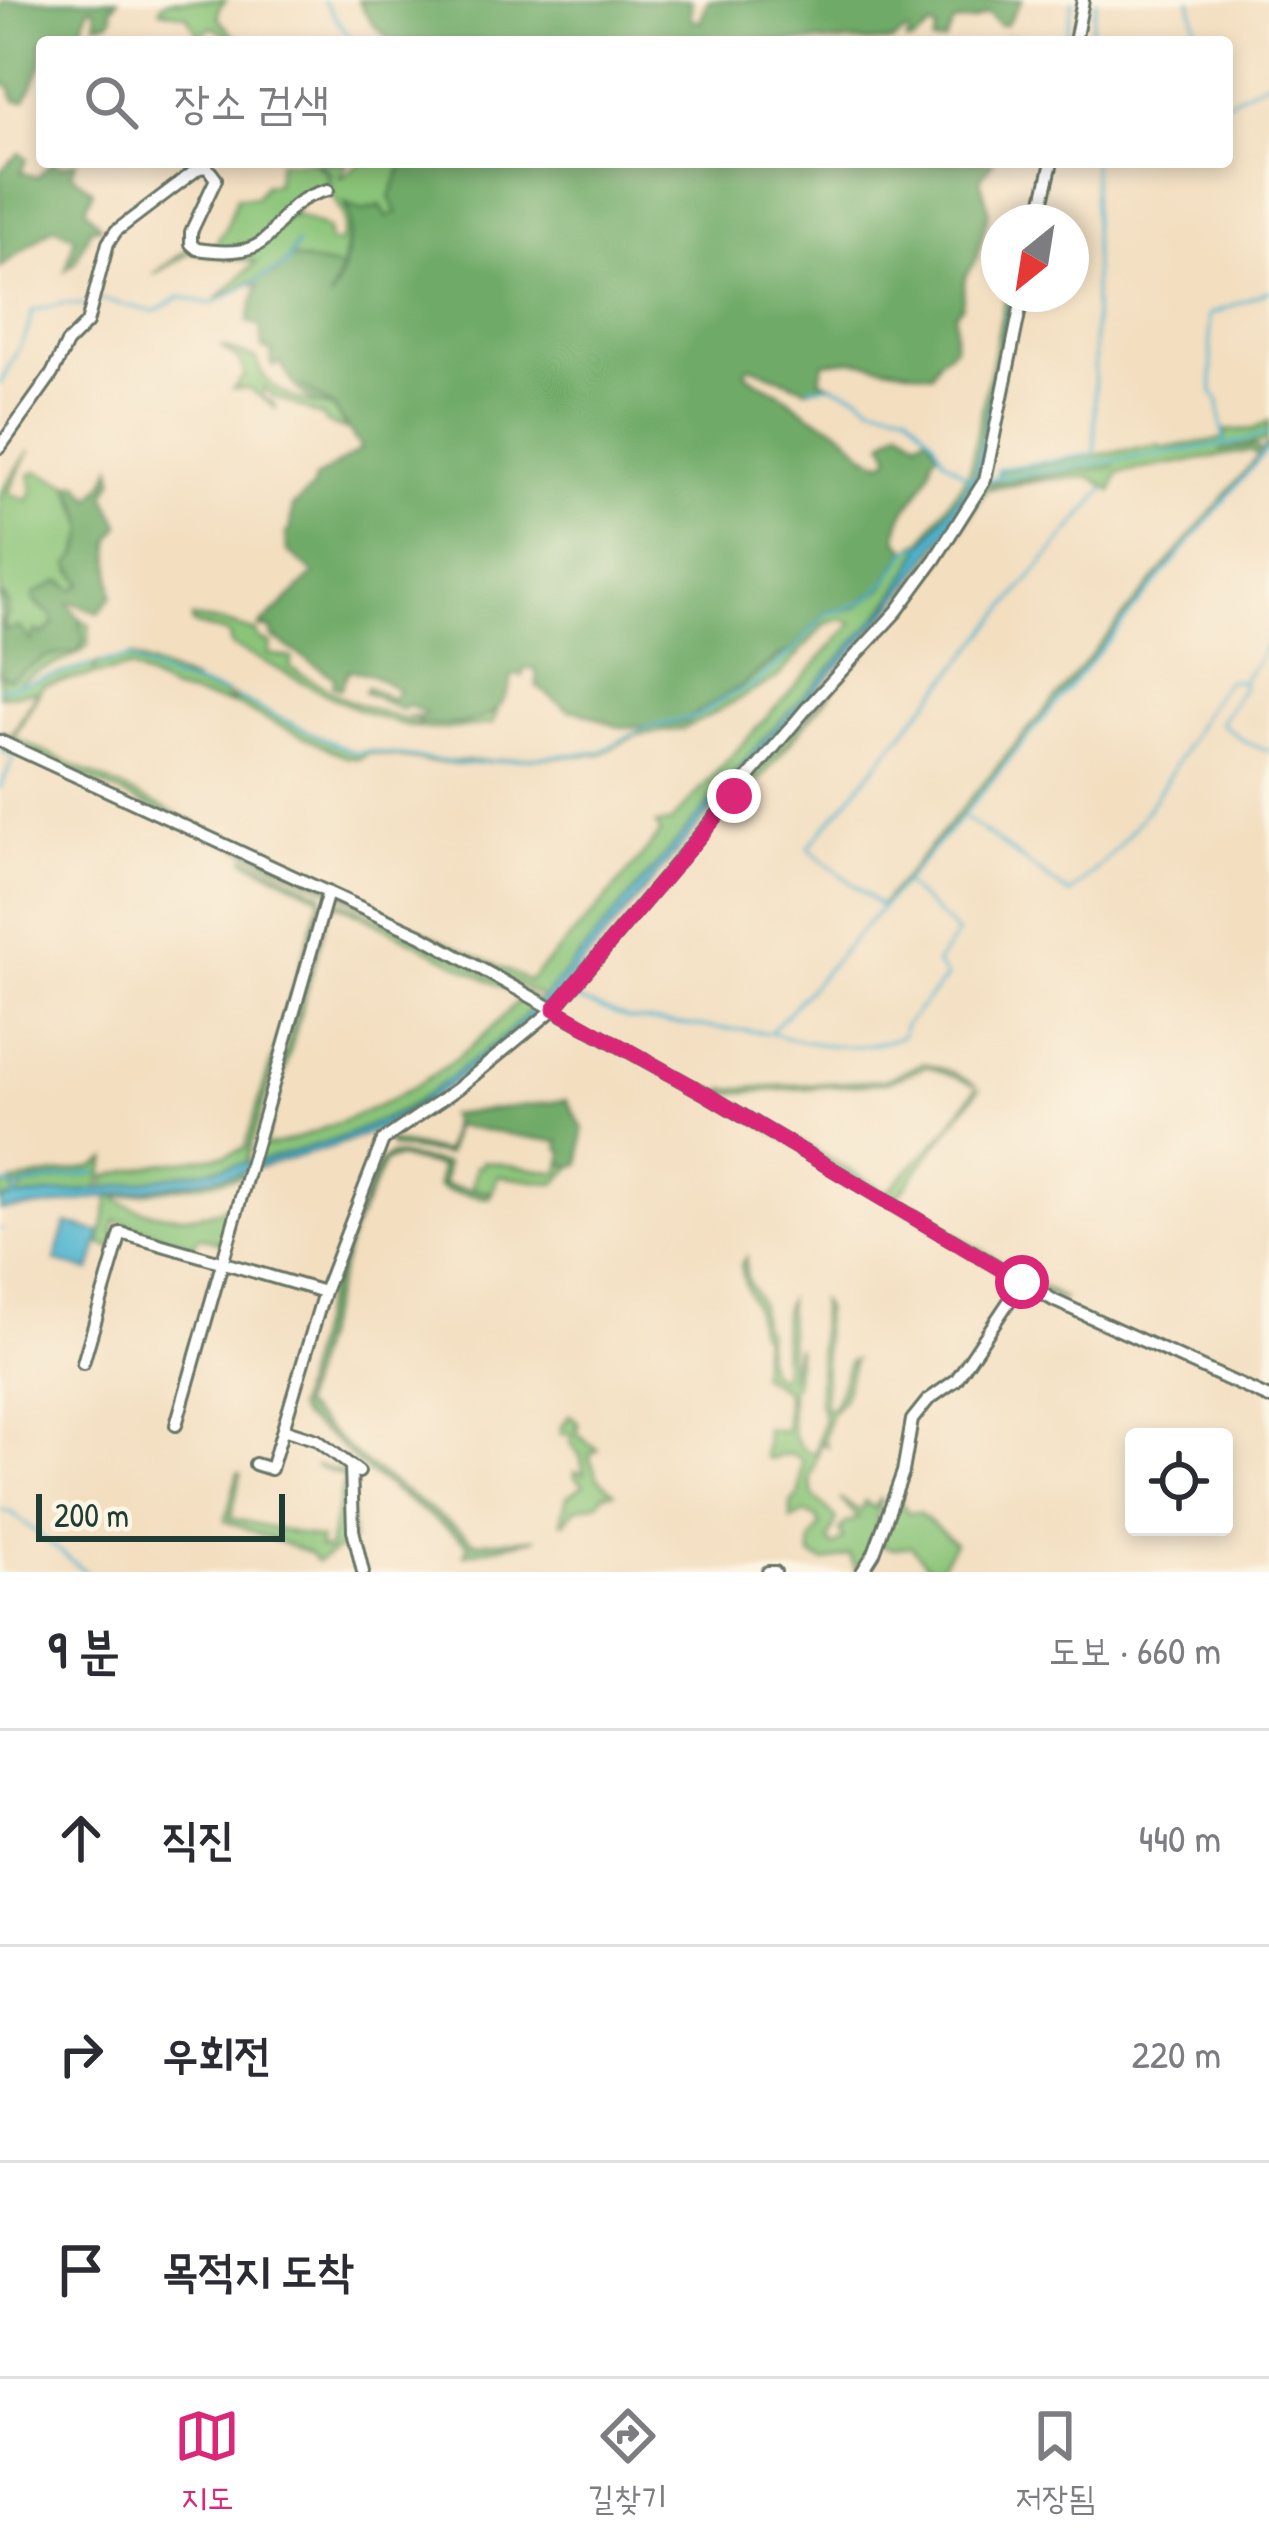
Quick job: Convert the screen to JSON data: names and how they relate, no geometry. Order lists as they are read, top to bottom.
{
  "scale_bar": "200 m",
  "north": "bottom left",
  "page": {
    "search": "장소 검색",
    "scale": "200 m",
    "heading": ["9 분", "도보 · 660 m"],
    "list": [
      ["직진", "440 m"],
      ["우회전", "220 m"],
      "목적지 도착"
    ],
    "nav": ["지도", "길찾기", "저장됨"]
  }
}
